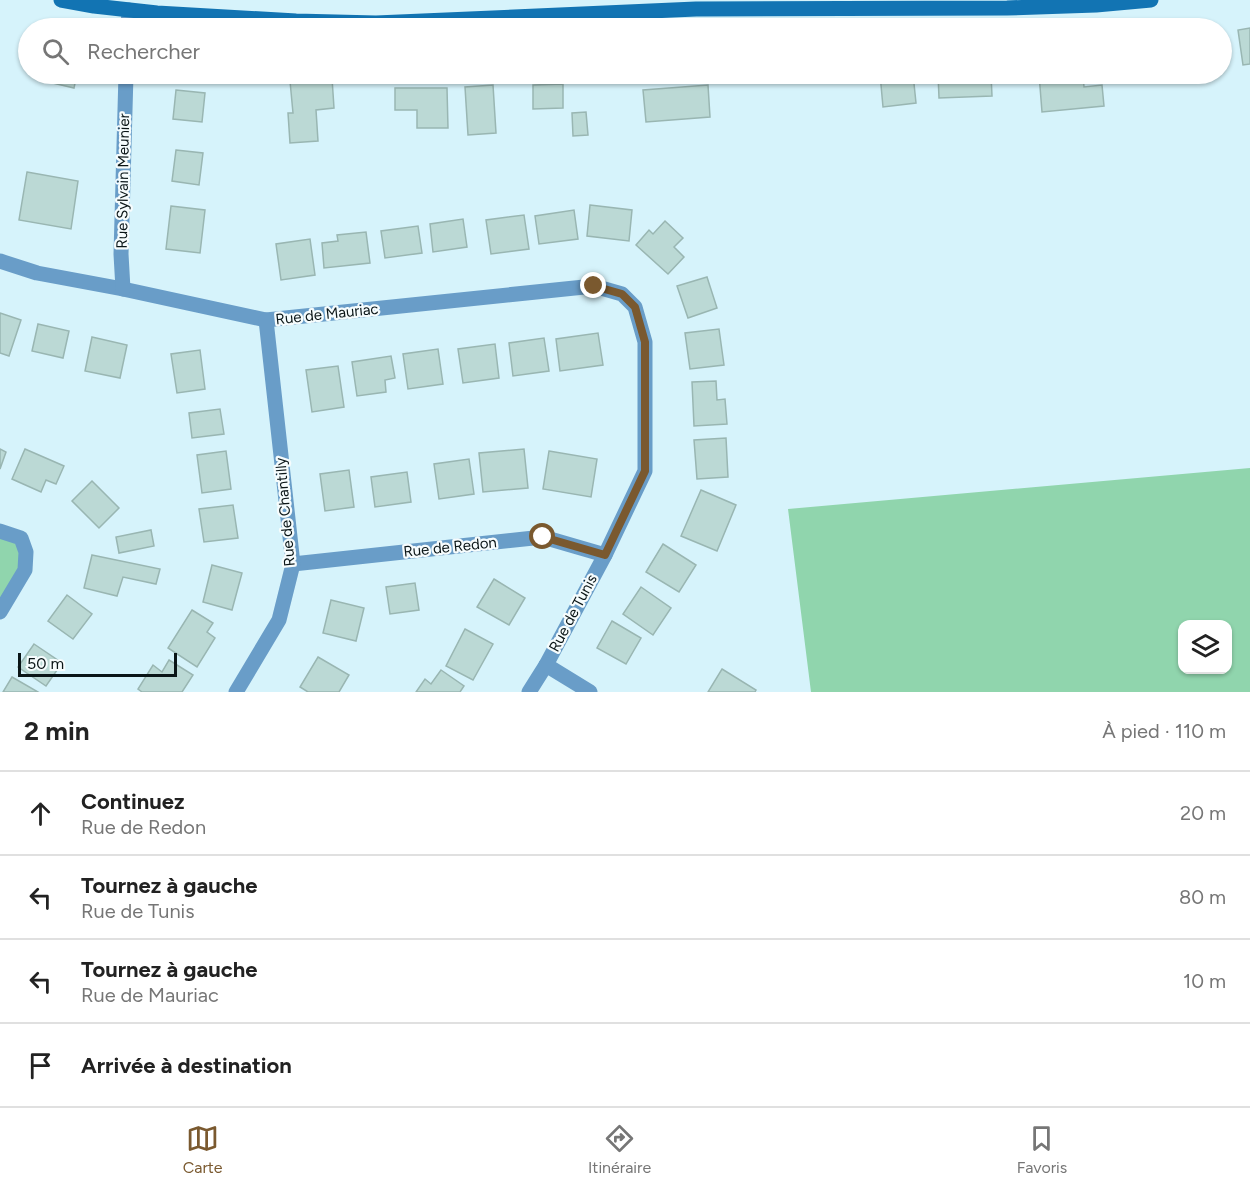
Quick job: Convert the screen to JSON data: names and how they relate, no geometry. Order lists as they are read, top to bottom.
{
  "streets": {
    "street": [
      "Rue Sylvain Meunier",
      "Rue de Mauriac",
      "Rue de Chantilly",
      "Rue de Redon",
      "Rue de Tunis"
    ]
  },
  "crossings": [
    ["Rue Sylvain Meunier", "Rue de Mauriac"],
    ["Rue de Mauriac", "Rue de Chantilly"],
    ["Rue de Mauriac", "Rue de Tunis"],
    ["Rue de Chantilly", "Rue de Redon"],
    ["Rue de Redon", "Rue de Tunis"]
  ],
  "scale_bar": "50 m",
  "page": {
    "search": "Rechercher",
    "scale": "50 m",
    "heading": ["2 min", "À pied · 110 m"],
    "list": [
      ["Continuez", "Rue de Redon", "20 m"],
      ["Tournez à gauche", "Rue de Tunis", "80 m"],
      ["Tournez à gauche", "Rue de Mauriac", "10 m"],
      "Arrivée à destination"
    ],
    "nav": ["Carte", "Itinéraire", "Favoris"]
  }
}
